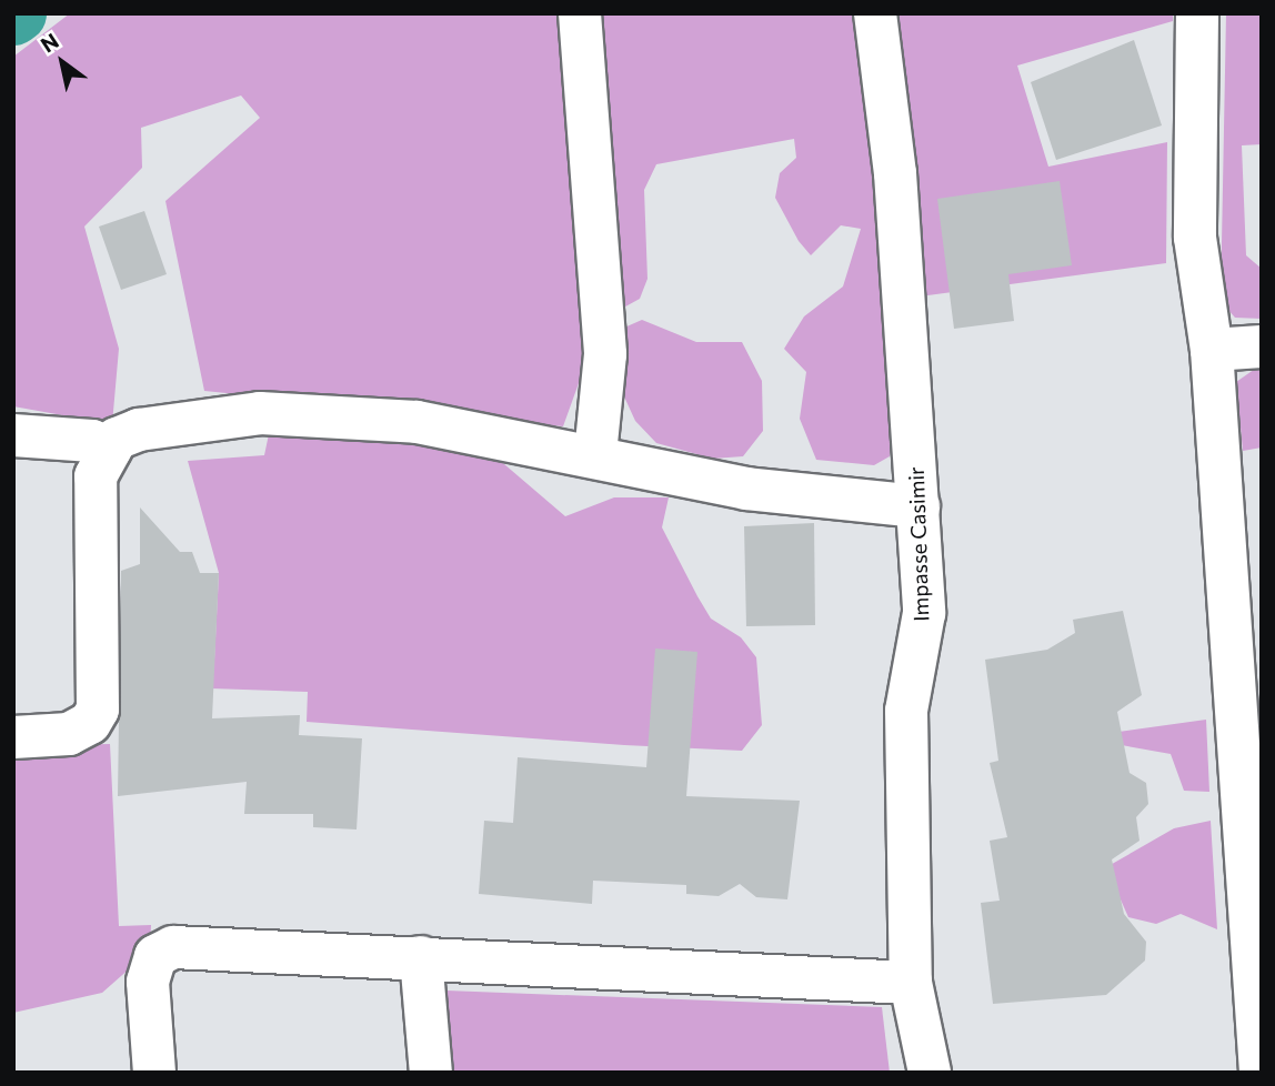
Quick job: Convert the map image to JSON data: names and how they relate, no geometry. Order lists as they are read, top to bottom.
{
  "streets": {
    "street": ["Impasse Casimir"]
  },
  "north": "top left"
}
